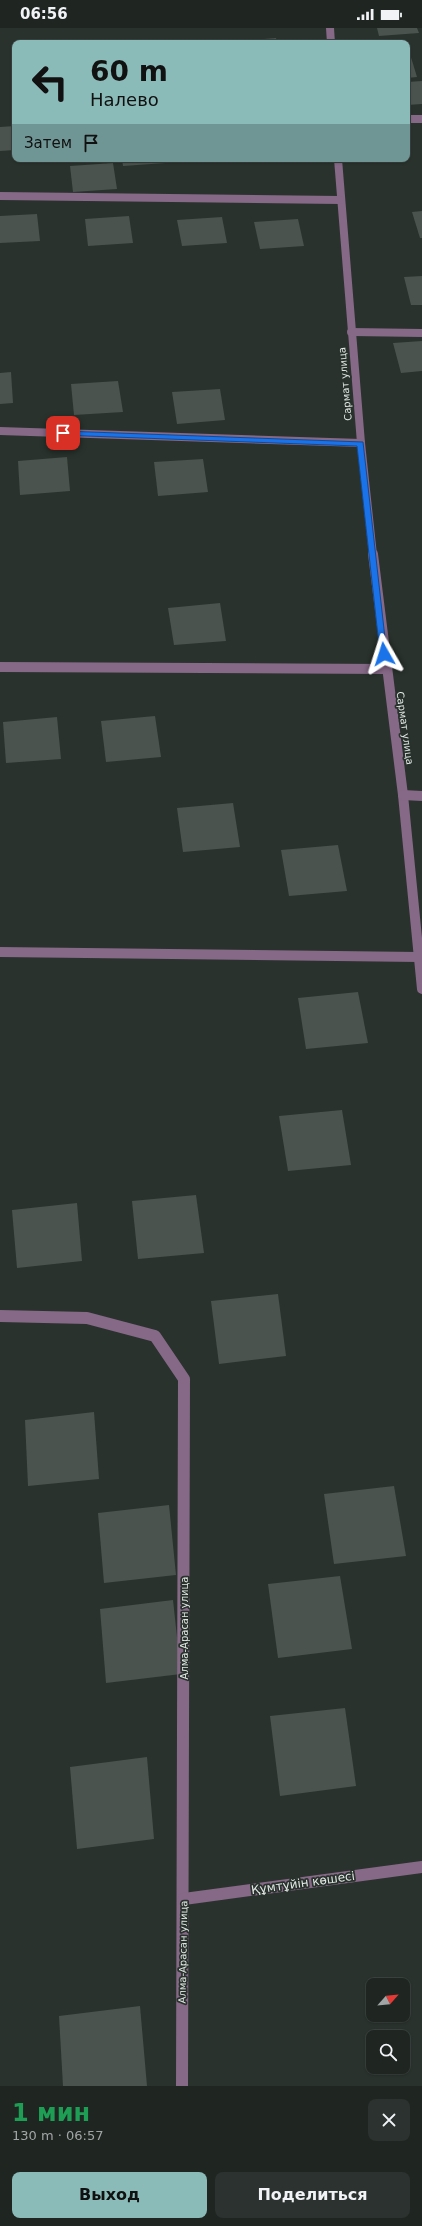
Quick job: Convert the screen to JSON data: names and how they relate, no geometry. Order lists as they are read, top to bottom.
{
  "streets": {
    "street": ["Сармат улица", "Алма-Арасан улица", "Құмтұйiн көшесі"]
  },
  "crossings": [
    ["Алма-Арасан улица", "Құмтұйiн көшесі"]
  ],
  "north": "top right",
  "page": {
    "status": "06:56",
    "turn": ["60 m", "Налево"],
    "then": "Затем",
    "heading": ["1 мин", "130 m · 06:57"],
    "buttons": ["Выход", "Поделиться"]
  }
}
